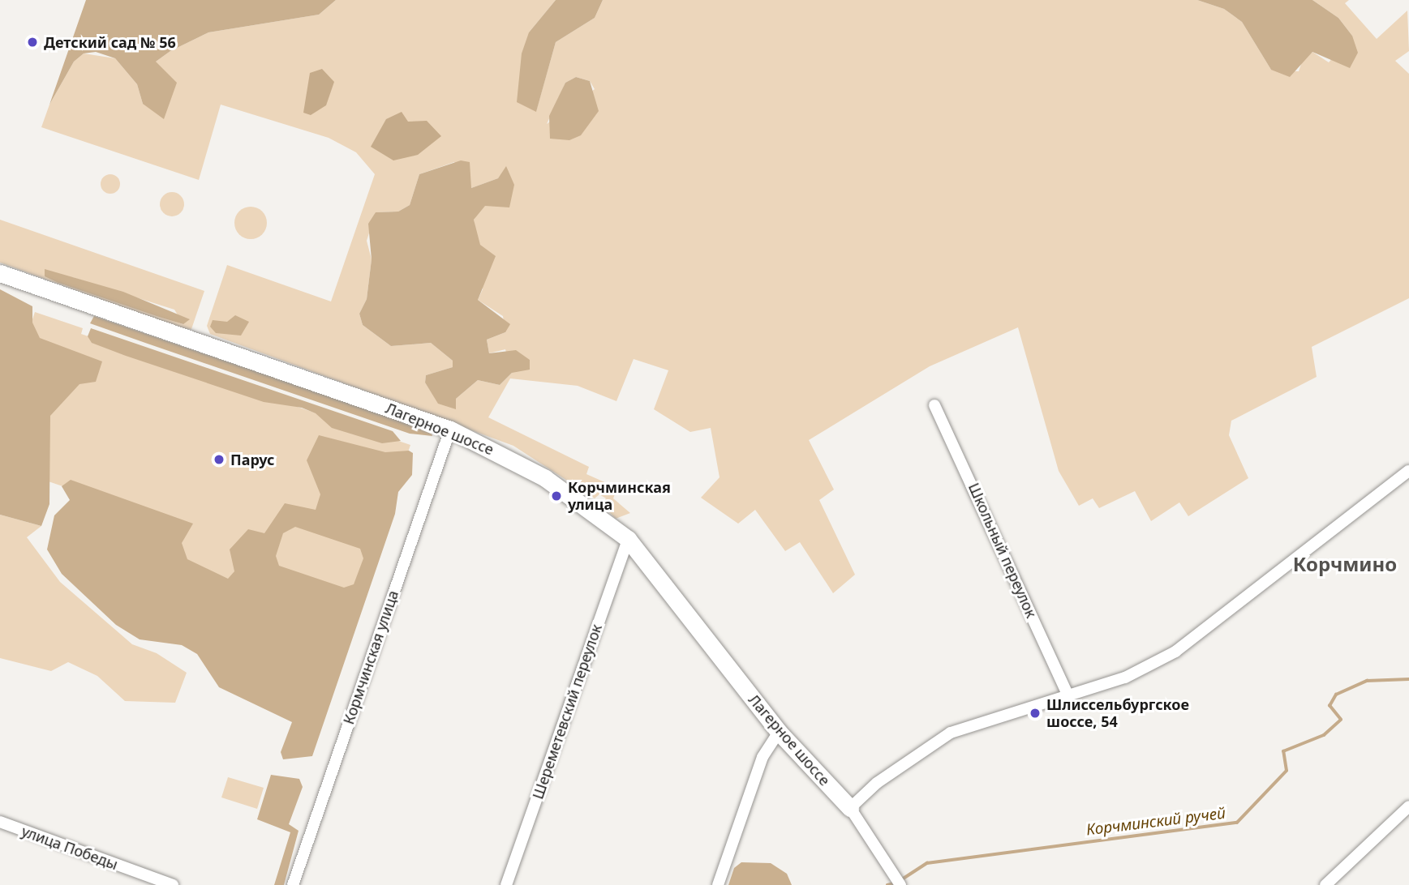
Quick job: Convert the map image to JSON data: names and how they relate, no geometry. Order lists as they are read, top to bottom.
{
  "streets": {
    "street": [
      "Лагерное шоссе",
      "Школьный переулок",
      "Кормчинская улица",
      "Шереметевский переулок",
      "улица Победы"
    ]
  },
  "crossings": [
    ["Лагерное шоссе", "Кормчинская улица"],
    ["Лагерное шоссе", "Шереметевский переулок"]
  ],
  "districts": ["Корчмино"],
  "water": ["Корчминский ручей"],
  "places": [
    "Детский сад № 56",
    "Парус",
    "Корчминская улица",
    "Шлиссельбургское шоссе, 54"
  ]
}
